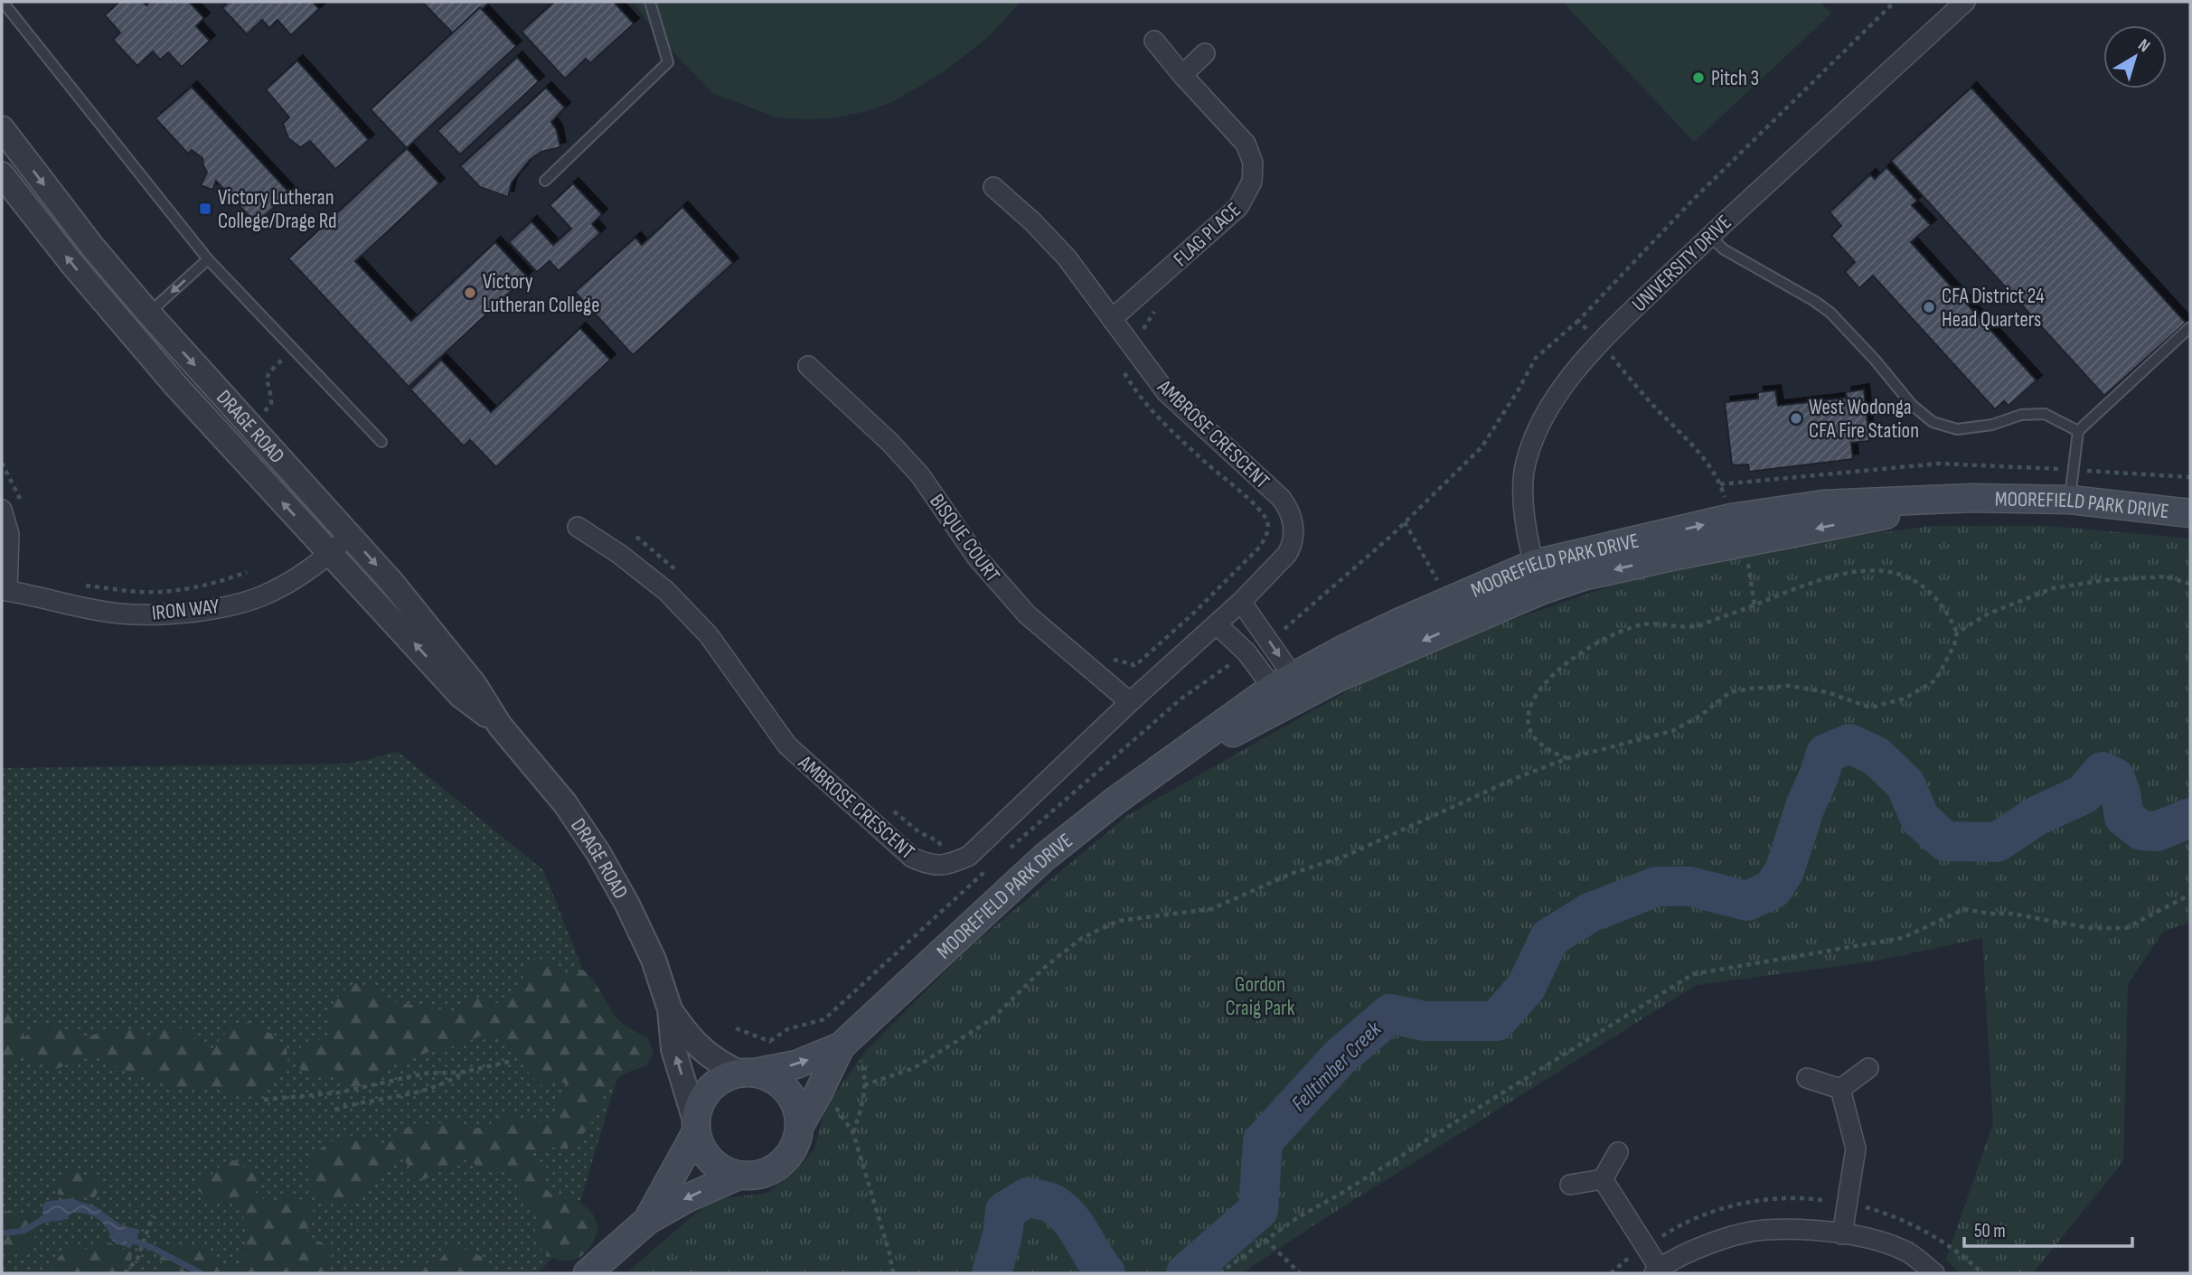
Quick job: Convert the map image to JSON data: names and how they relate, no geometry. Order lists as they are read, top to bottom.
{
  "streets": {
    "main road": ["MOOREFIELD PARK DRIVE"],
    "street": [
      "FLAG PLACE",
      "UNIVERSITY DRIVE",
      "DRAGE ROAD",
      "AMBROSE CRESCENT",
      "BISQUE COURT",
      "IRON WAY"
    ]
  },
  "crossings": [
    ["FLAG PLACE", "AMBROSE CRESCENT"],
    ["UNIVERSITY DRIVE", "MOOREFIELD PARK DRIVE"],
    ["DRAGE ROAD", "IRON WAY"],
    ["AMBROSE CRESCENT", "BISQUE COURT"]
  ],
  "water": ["Felltimber Creek"],
  "parks": ["Gordon Craig Park"],
  "places": {
    "other": [
      "Pitch 3",
      "Victory Lutheran College",
      "CFA District 24 Head Quarters",
      "West Wodonga CFA Fire Station"
    ],
    "transit": ["Victory Lutheran College/Drage Rd"]
  },
  "scale_bar": "50 m",
  "north": "top right"
}
